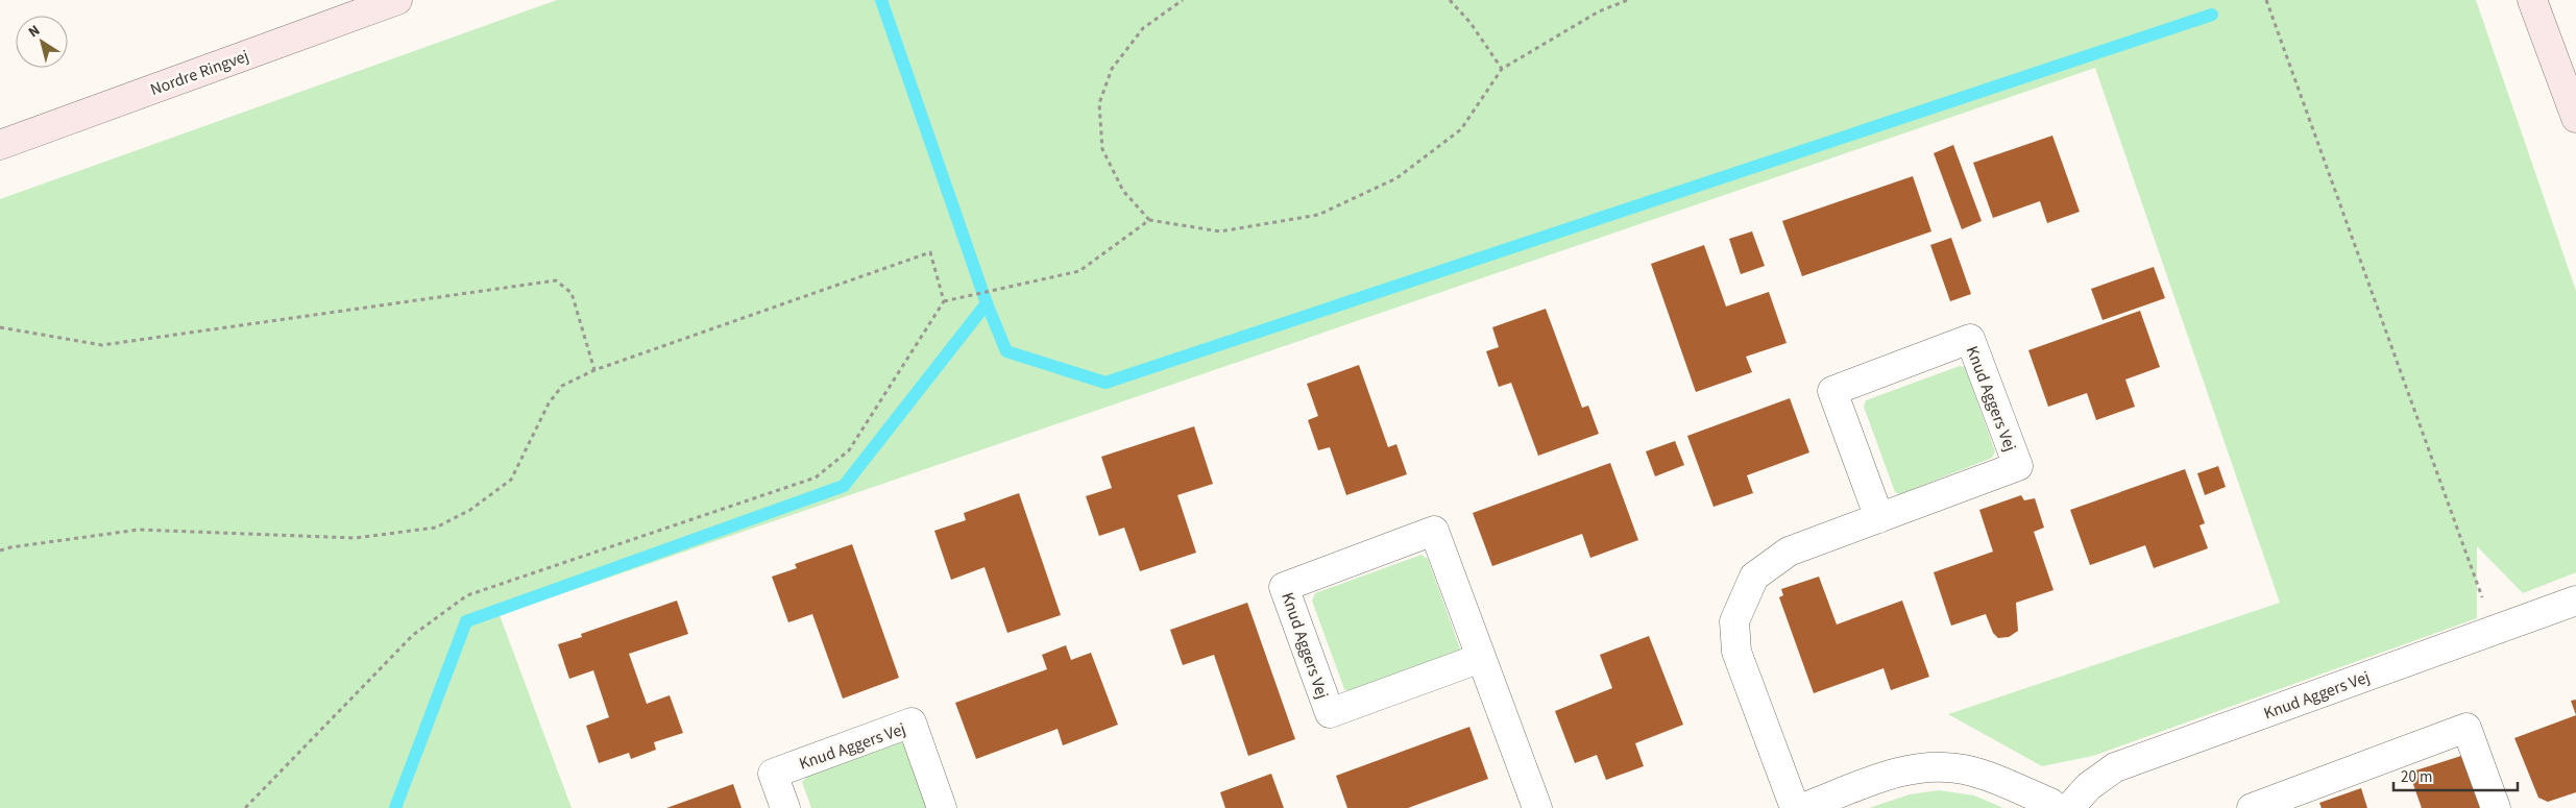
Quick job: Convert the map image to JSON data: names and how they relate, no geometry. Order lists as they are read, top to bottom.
{
  "streets": {
    "main road": ["Nordre Ringvej"],
    "street": ["Knud Aggers Vej"]
  },
  "scale_bar": "20 m",
  "north": "top left"
}
